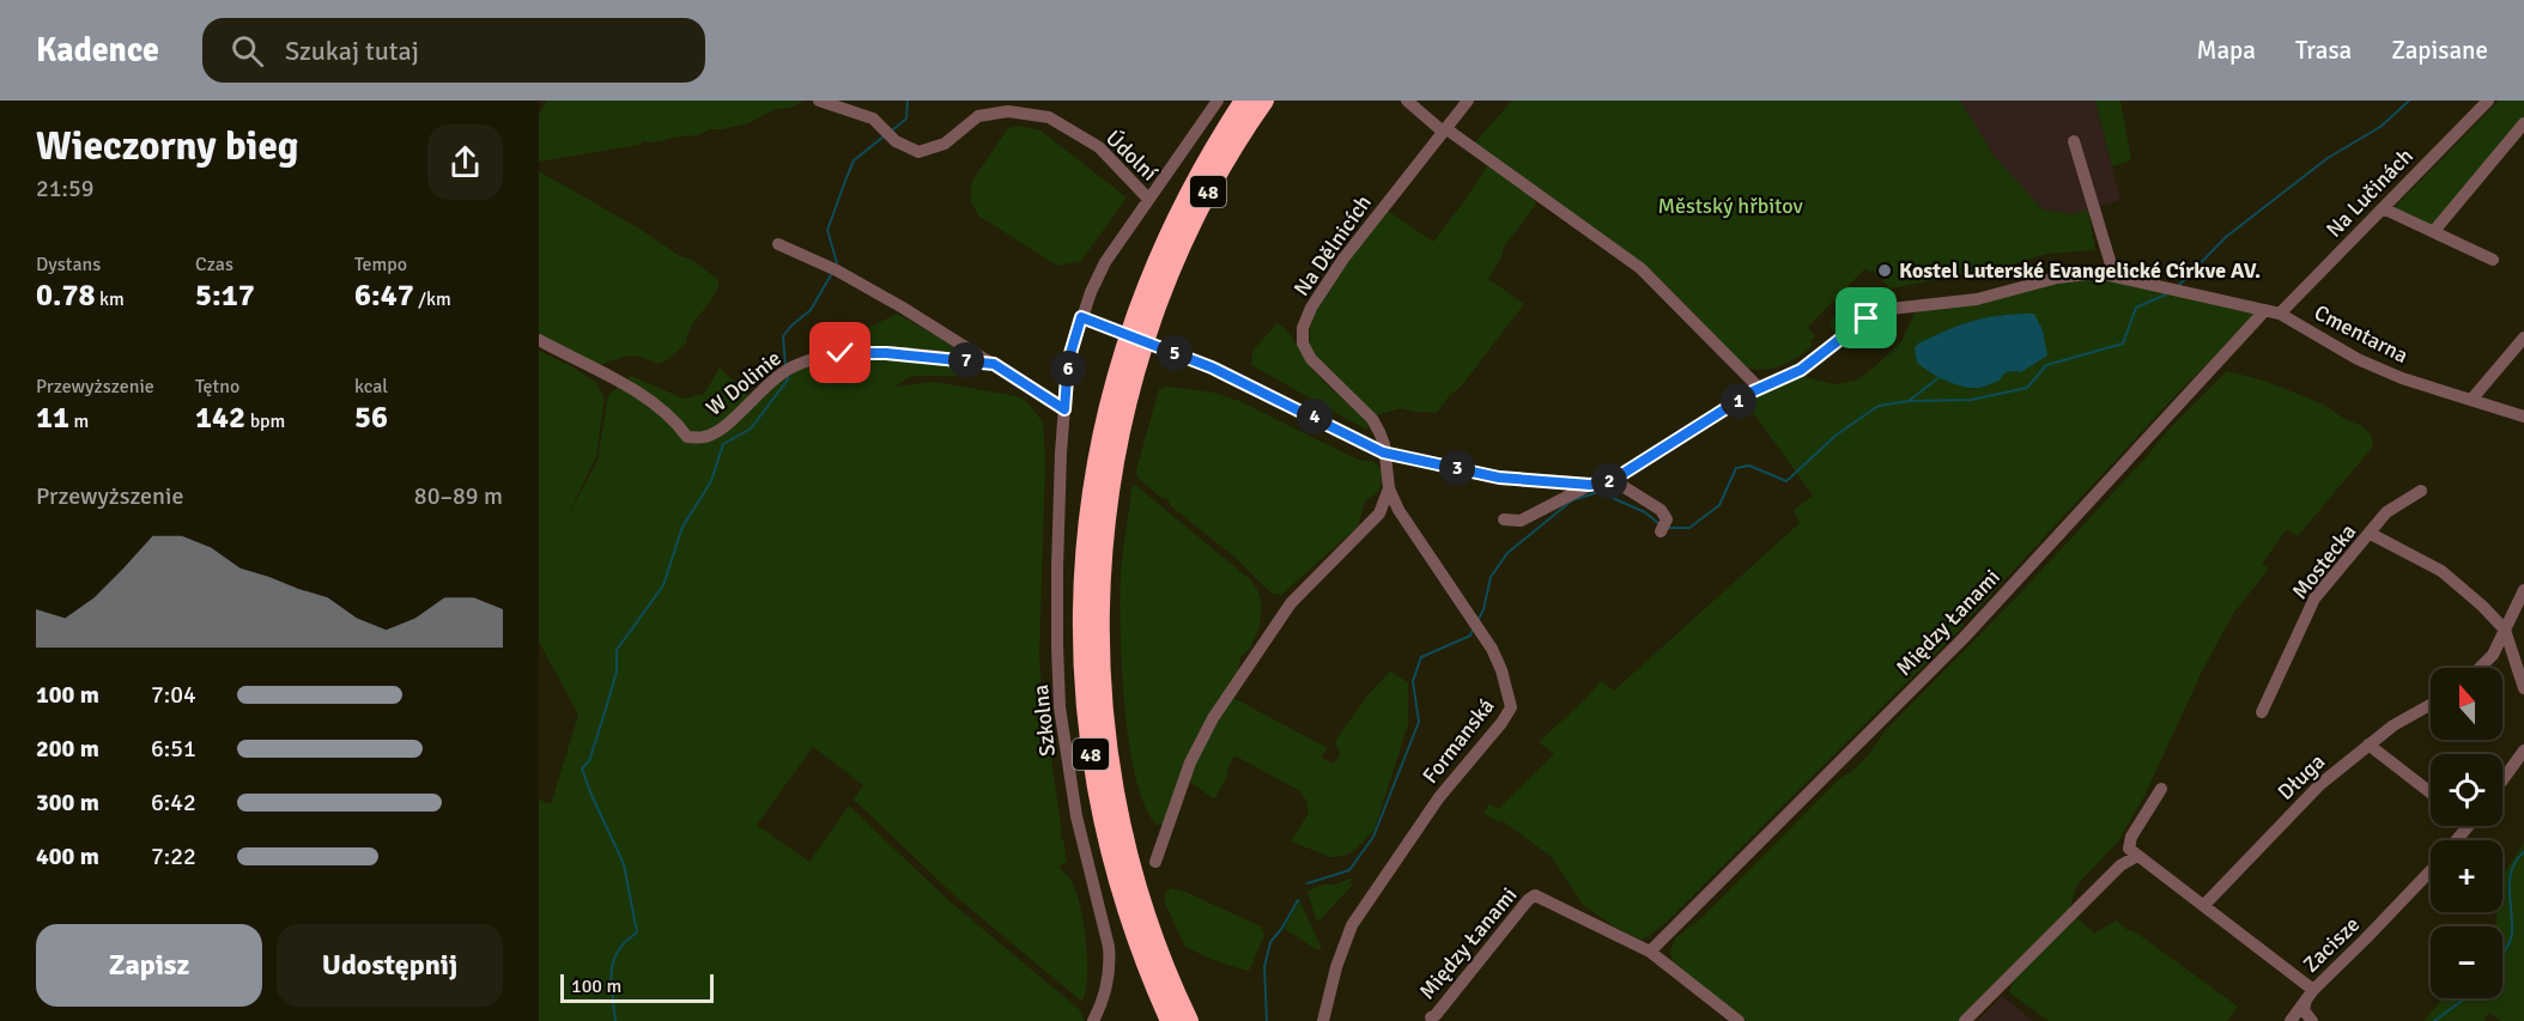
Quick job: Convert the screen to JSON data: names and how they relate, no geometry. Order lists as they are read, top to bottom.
{
  "streets": {
    "highway": ["48"],
    "street": [
      "Údolní",
      "Na Lučinách",
      "Na Dělnicích",
      "Cmentarna",
      "W Dolinie",
      "Mostecka",
      "Między Łanami",
      "Szkolna",
      "Formanská",
      "Długa",
      "Zacisze"
    ]
  },
  "crossings": [
    ["Údolní", "Szkolna"],
    ["Na Lučinách", "Cmentarna"],
    ["Cmentarna", "Między Łanami"],
    ["Długa", "Zacisze"]
  ],
  "parks": ["Městský hřbitov"],
  "places": ["Kostel Luterské Evangelické Církve AV."],
  "scale_bar": "100 m",
  "north": "top",
  "page": {
    "header": "Kadence",
    "search": "Szukaj tutaj",
    "nav": ["Mapa", "Trasa", "Zapisane"],
    "heading": ["Wieczorny bieg", "21:59"],
    "stats": [
      ["Dystans", "0.78 km"],
      ["Czas", "5:17"],
      ["Tempo", "6:47 /km"],
      ["Przewyższenie", "11 m"],
      ["Tętno", "142 bpm"],
      ["kcal", "56"]
    ],
    "pins": [
      "5",
      "7",
      "6",
      "1",
      "4",
      "3",
      "2"
    ],
    "chart": ["Przewyższenie", "80–89 m"],
    "list": [
      {
        "name": "100 m",
        "note": "7:04"
      },
      {
        "name": "200 m",
        "note": "6:51"
      },
      {
        "name": "300 m",
        "note": "6:42"
      },
      {
        "name": "400 m",
        "note": "7:22"
      }
    ],
    "map_buttons": ["+", "−"],
    "buttons": ["Zapisz", "Udostępnij"],
    "scale": "100 m"
  }
}
